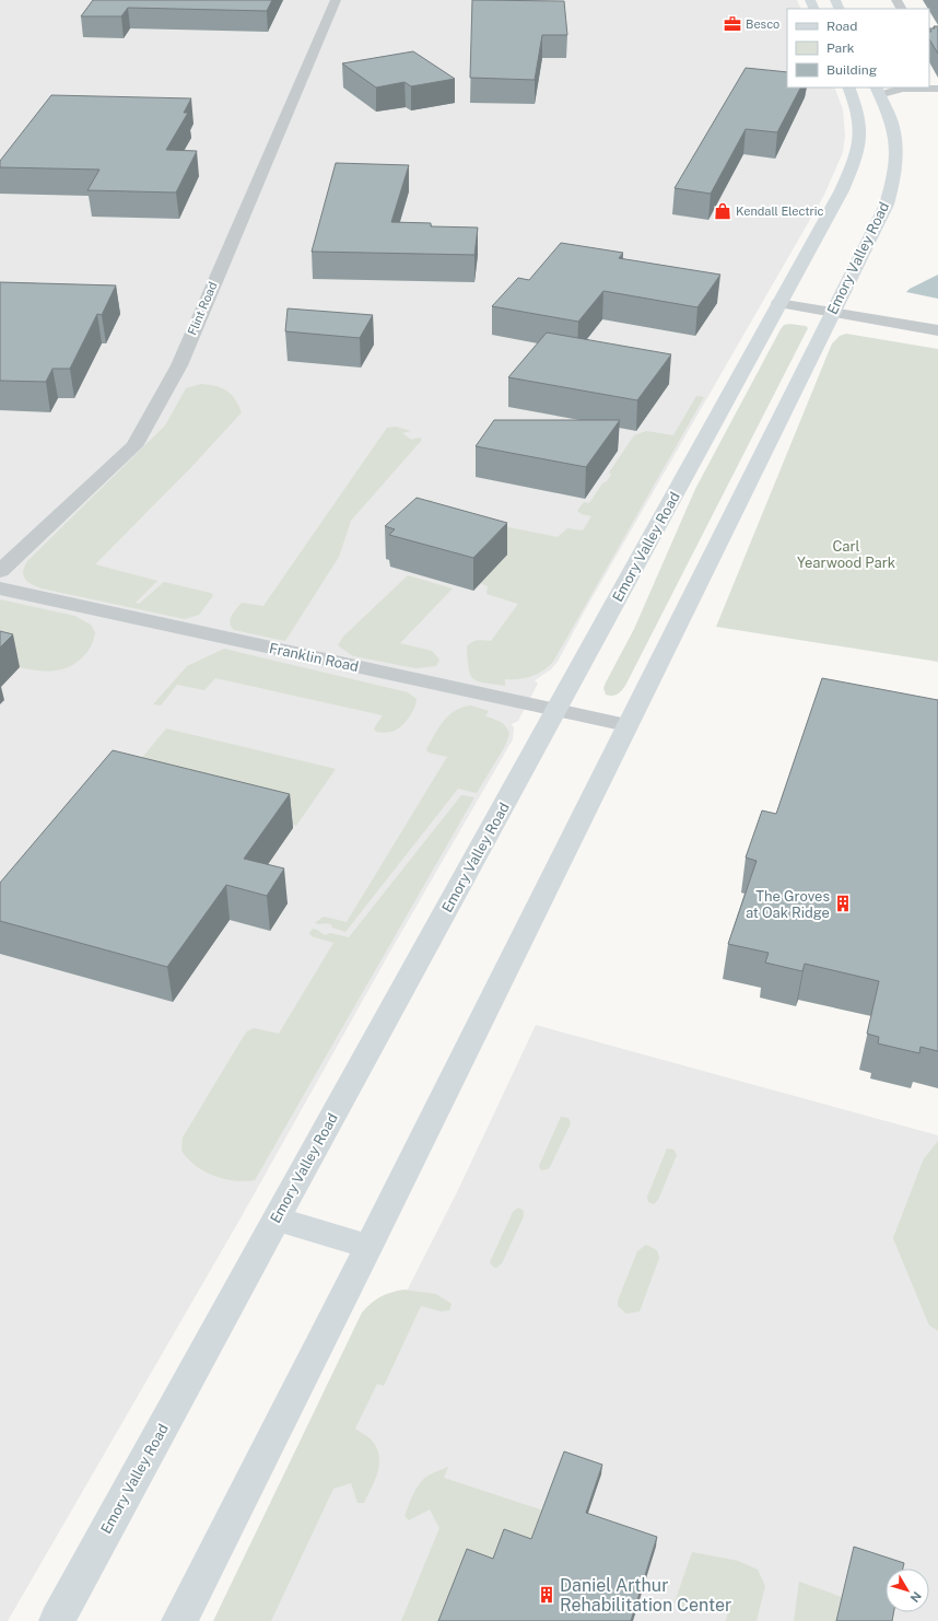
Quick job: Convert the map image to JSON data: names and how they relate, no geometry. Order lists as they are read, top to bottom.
{
  "streets": {
    "main road": ["Emory Valley Road"],
    "street": ["Flint Road", "Franklin Road"]
  },
  "crossings": [
    ["Emory Valley Road", "Franklin Road"]
  ],
  "parks": ["Carl Yearwood Park"],
  "places": {
    "office": ["Besco"],
    "shop": ["Kendall Electric"],
    "building": ["The Groves at Oak Ridge", "Daniel Arthur Rehabilitation Center"]
  },
  "legend": ["Road", "Park", "Building"],
  "north": "bottom right"
}
